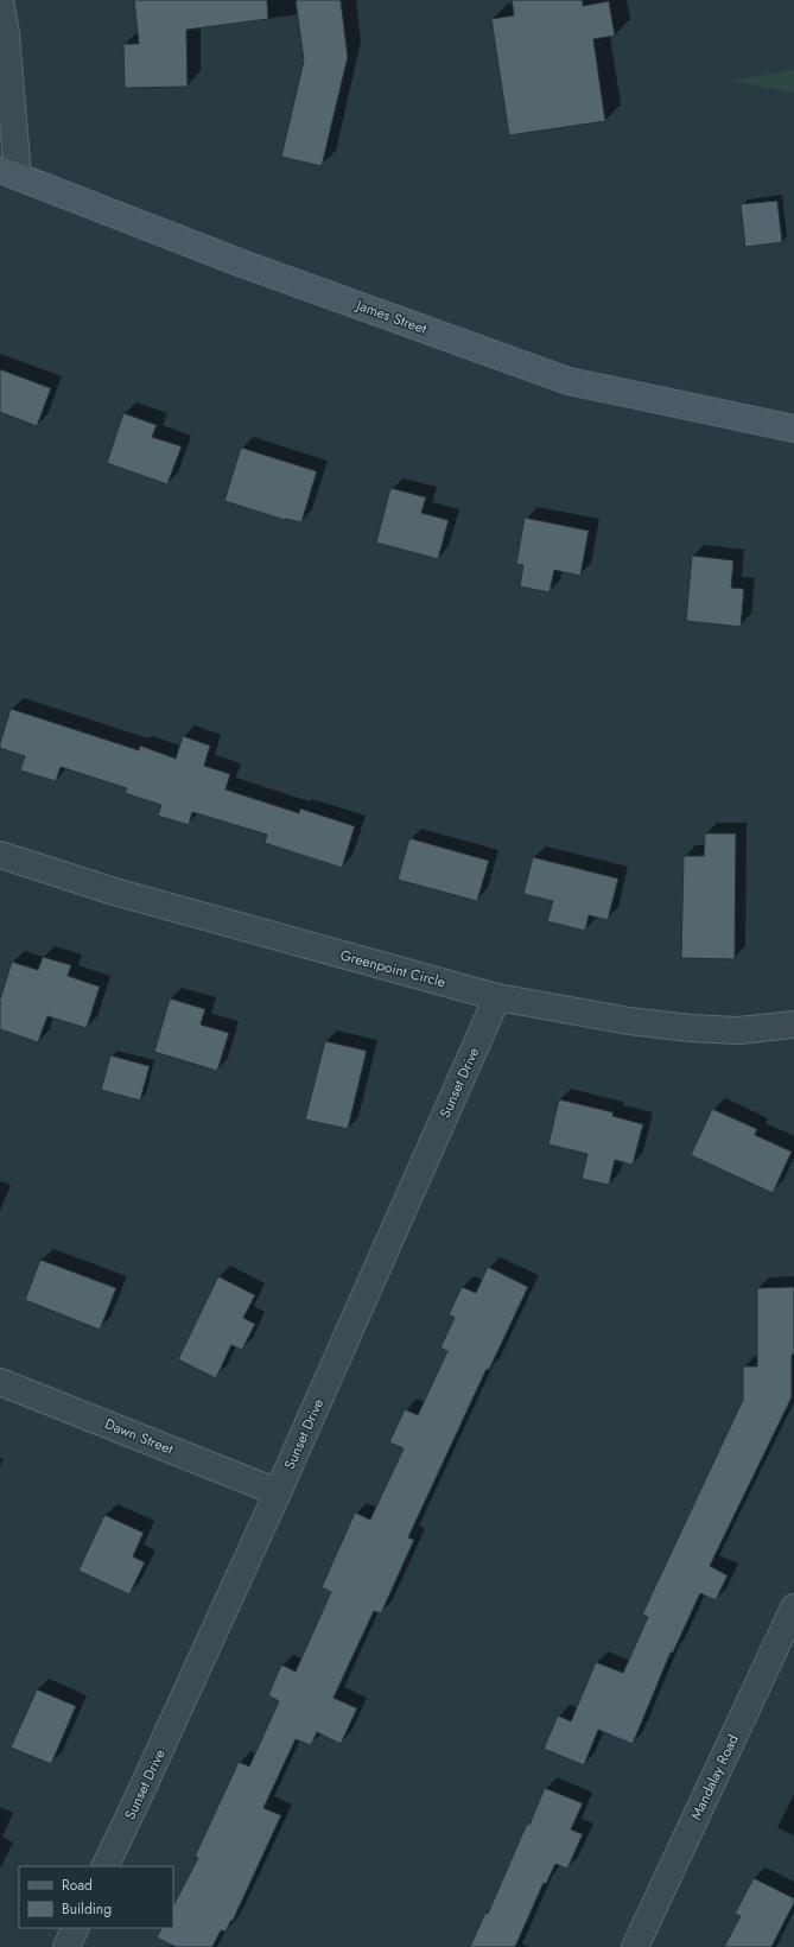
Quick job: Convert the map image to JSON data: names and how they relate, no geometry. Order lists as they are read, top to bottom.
{
  "streets": {
    "main road": ["James Street"],
    "street": [
      "Greenpoint Circle",
      "Sunset Drive",
      "Dawn Street",
      "Mandalay Road"
    ]
  },
  "crossings": [
    ["Greenpoint Circle", "Sunset Drive"],
    ["Sunset Drive", "Dawn Street"]
  ],
  "legend": ["Road", "Building"]
}
